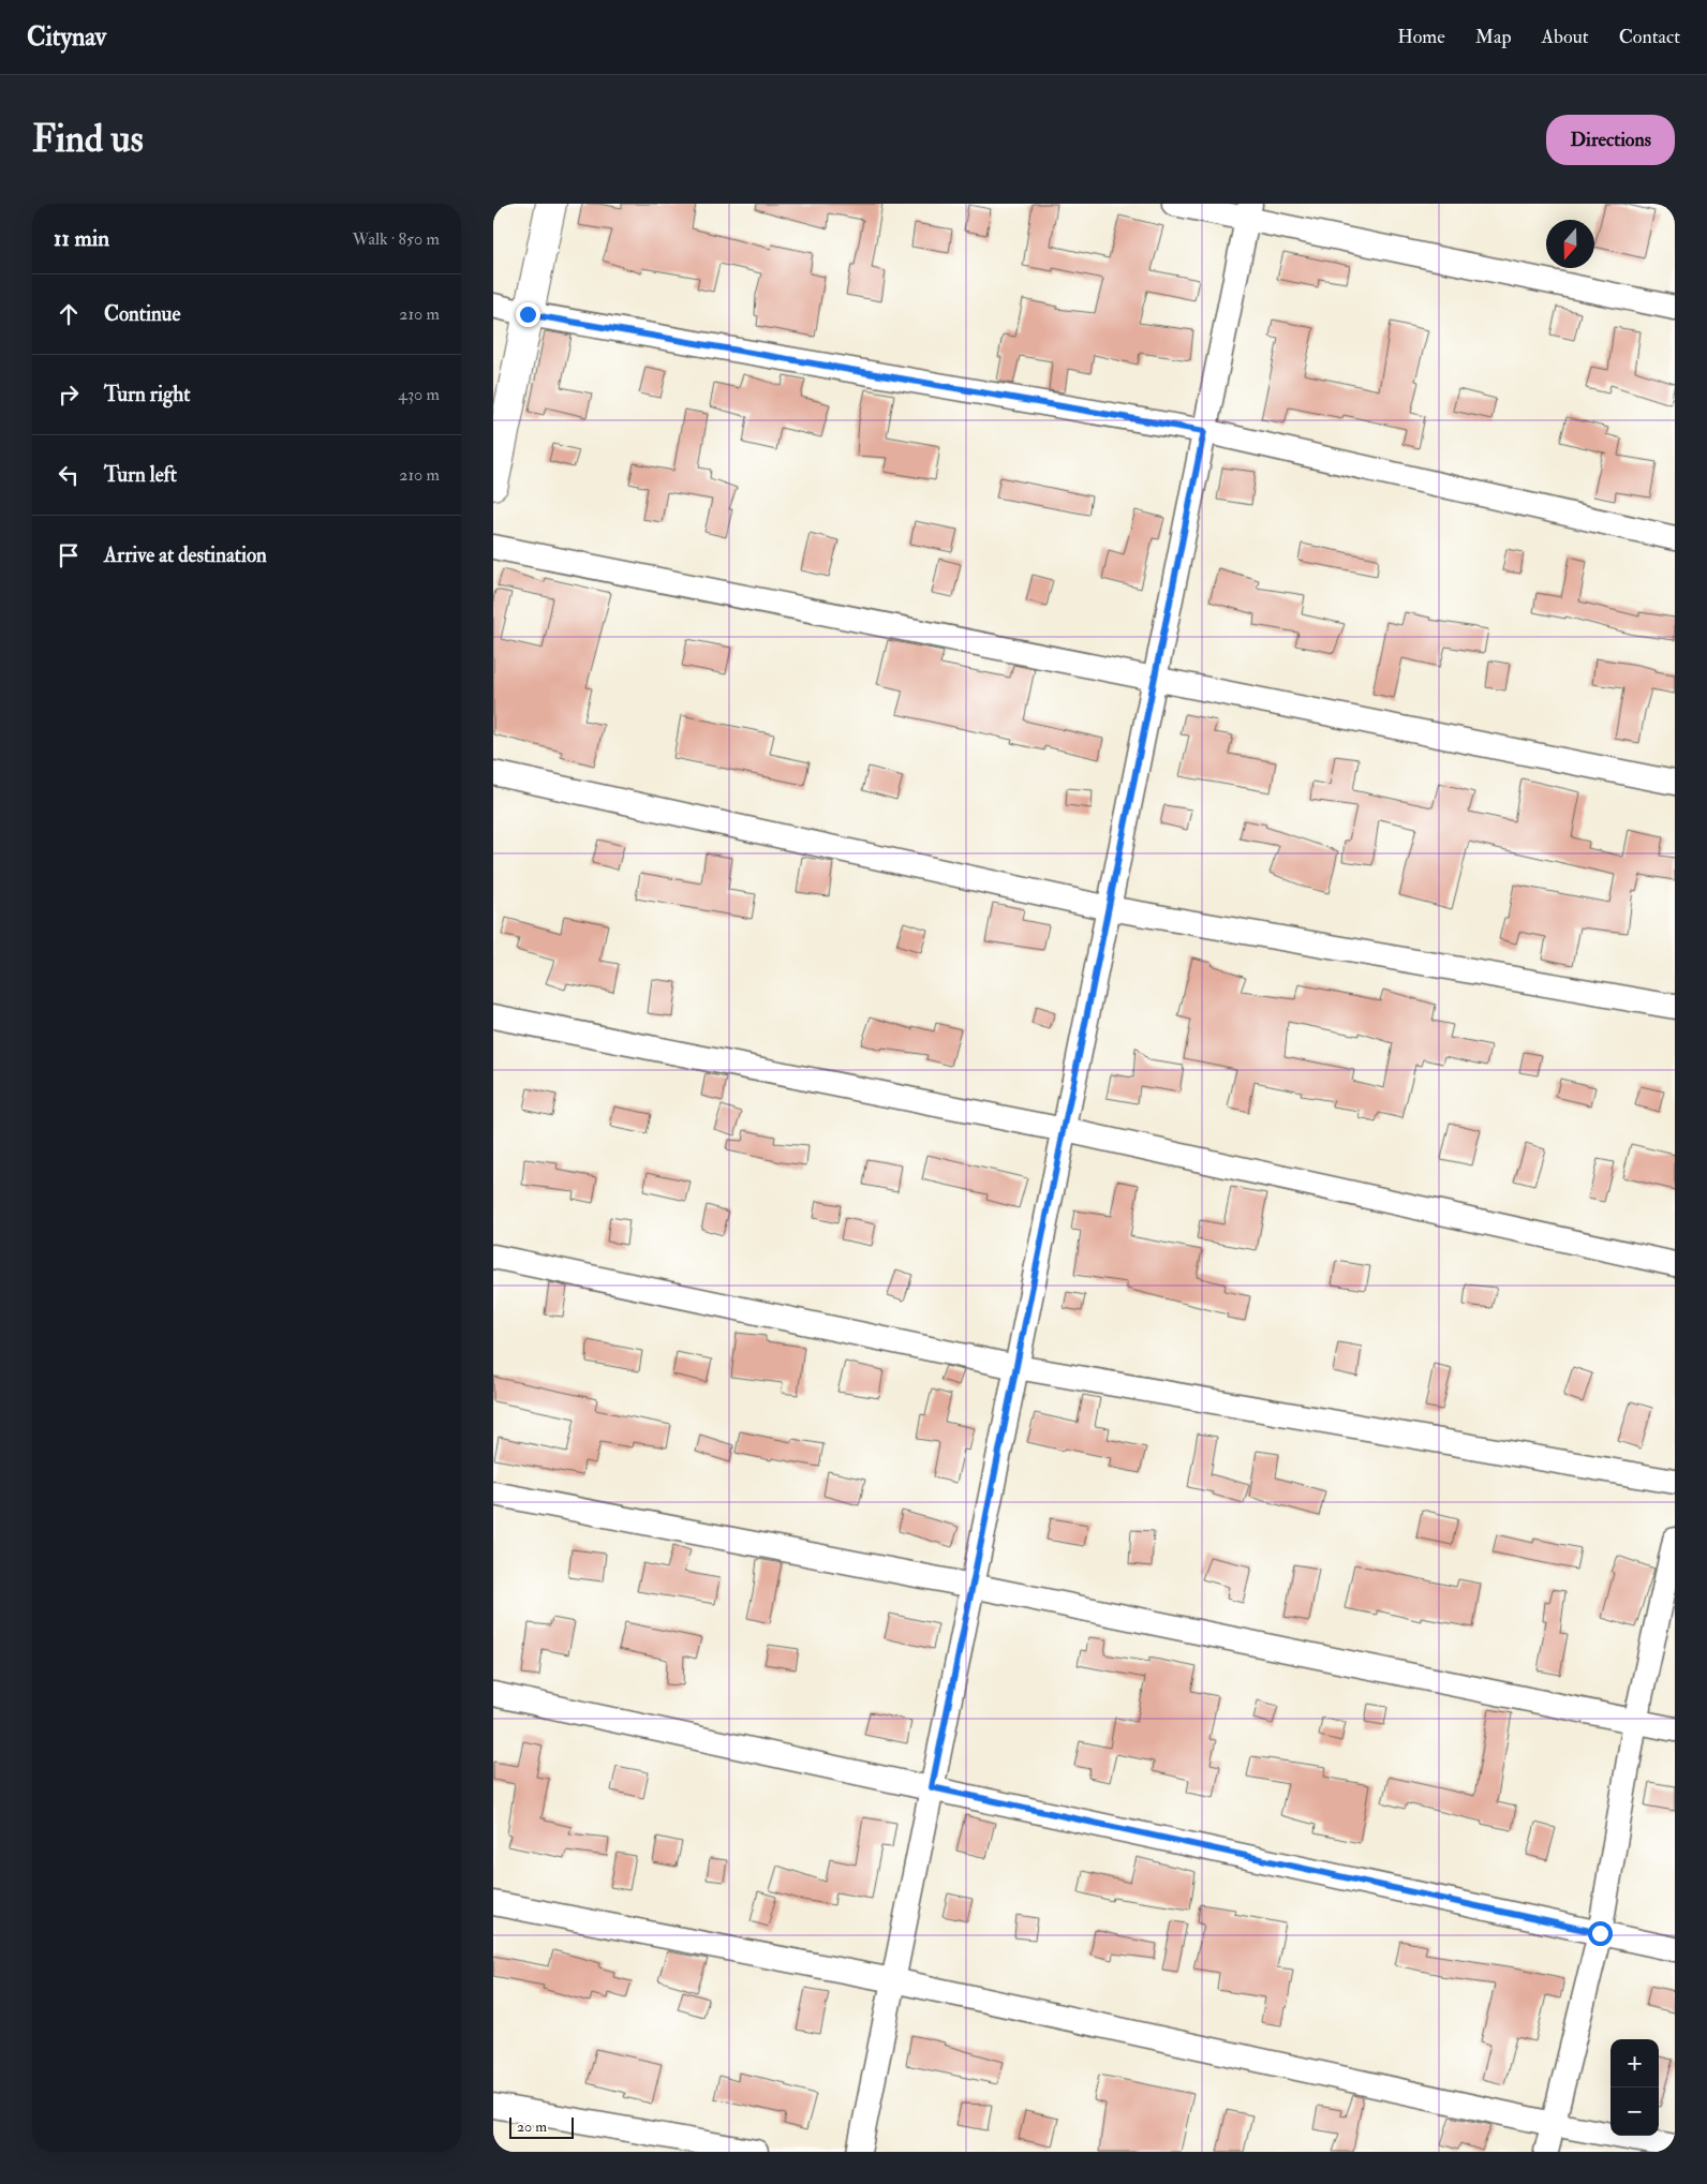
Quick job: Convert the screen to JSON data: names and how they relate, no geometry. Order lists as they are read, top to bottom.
{
  "scale_bar": "20 m",
  "north": "bottom",
  "page": {
    "header": "Citynav",
    "nav": [
      "Home",
      "Map",
      "About",
      "Contact"
    ],
    "buttons": "Directions",
    "title": "Find us",
    "heading": ["11 min", "Walk · 850 m"],
    "list": [
      ["Continue", "210 m"],
      ["Turn right", "430 m"],
      ["Turn left", "210 m"],
      "Arrive at destination"
    ],
    "map_buttons": ["+", "−"],
    "scale": "20 m"
  }
}
